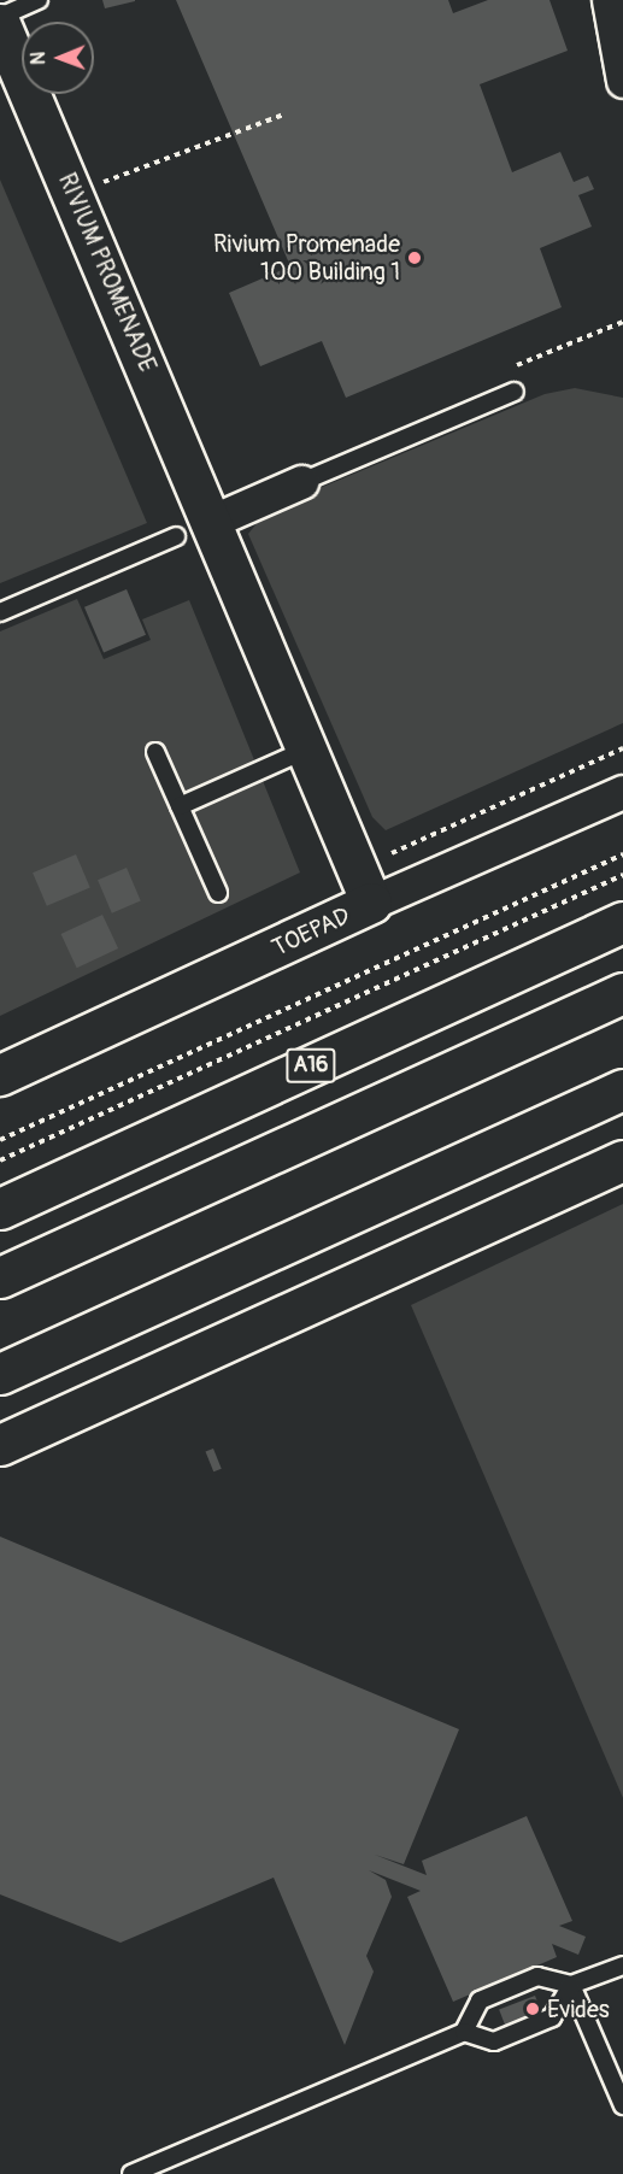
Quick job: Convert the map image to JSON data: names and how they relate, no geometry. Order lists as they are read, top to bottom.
{
  "streets": {
    "main road": ["RIVIUM PROMENADE", "TOEPAD", "A16"]
  },
  "crossings": [
    ["RIVIUM PROMENADE", "TOEPAD"]
  ],
  "places": ["Rivium Promenade 100 Building 1", "Evides"],
  "north": "left"
}
